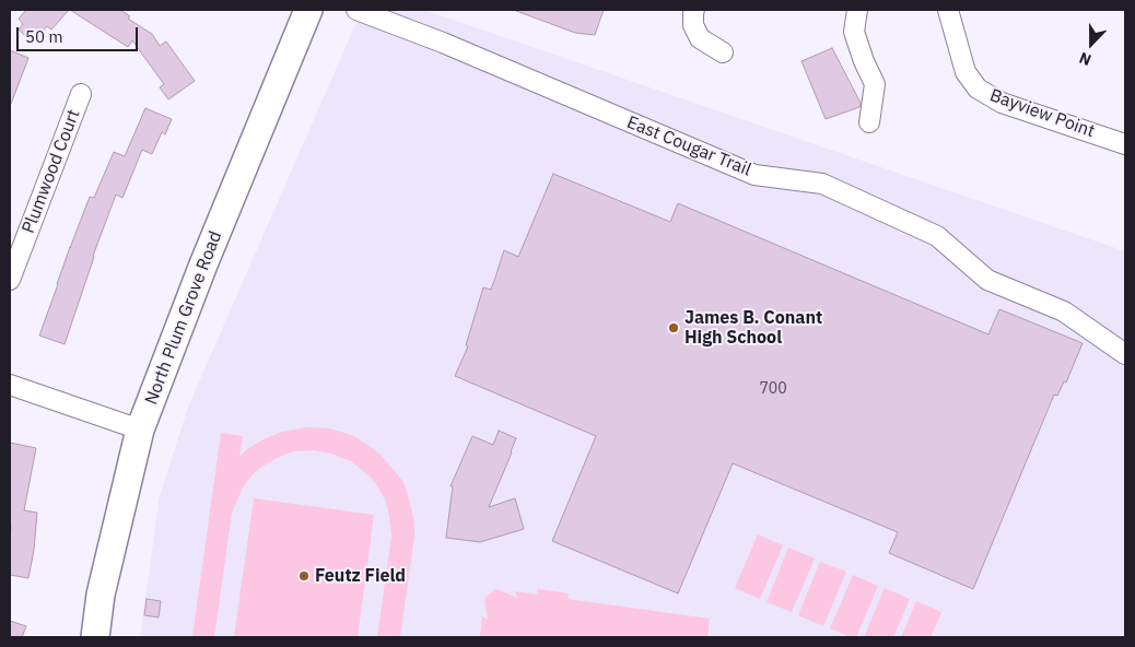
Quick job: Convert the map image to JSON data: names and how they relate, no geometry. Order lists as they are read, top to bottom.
{
  "streets": {
    "street": [
      "Bayview Point",
      "East Cougar Trail",
      "Plumwood Court",
      "North Plum Grove Road"
    ]
  },
  "places": ["James B. Conant High School", "Feutz Field"],
  "house_numbers": ["700"],
  "scale_bar": "50 m",
  "north": "bottom"
}
